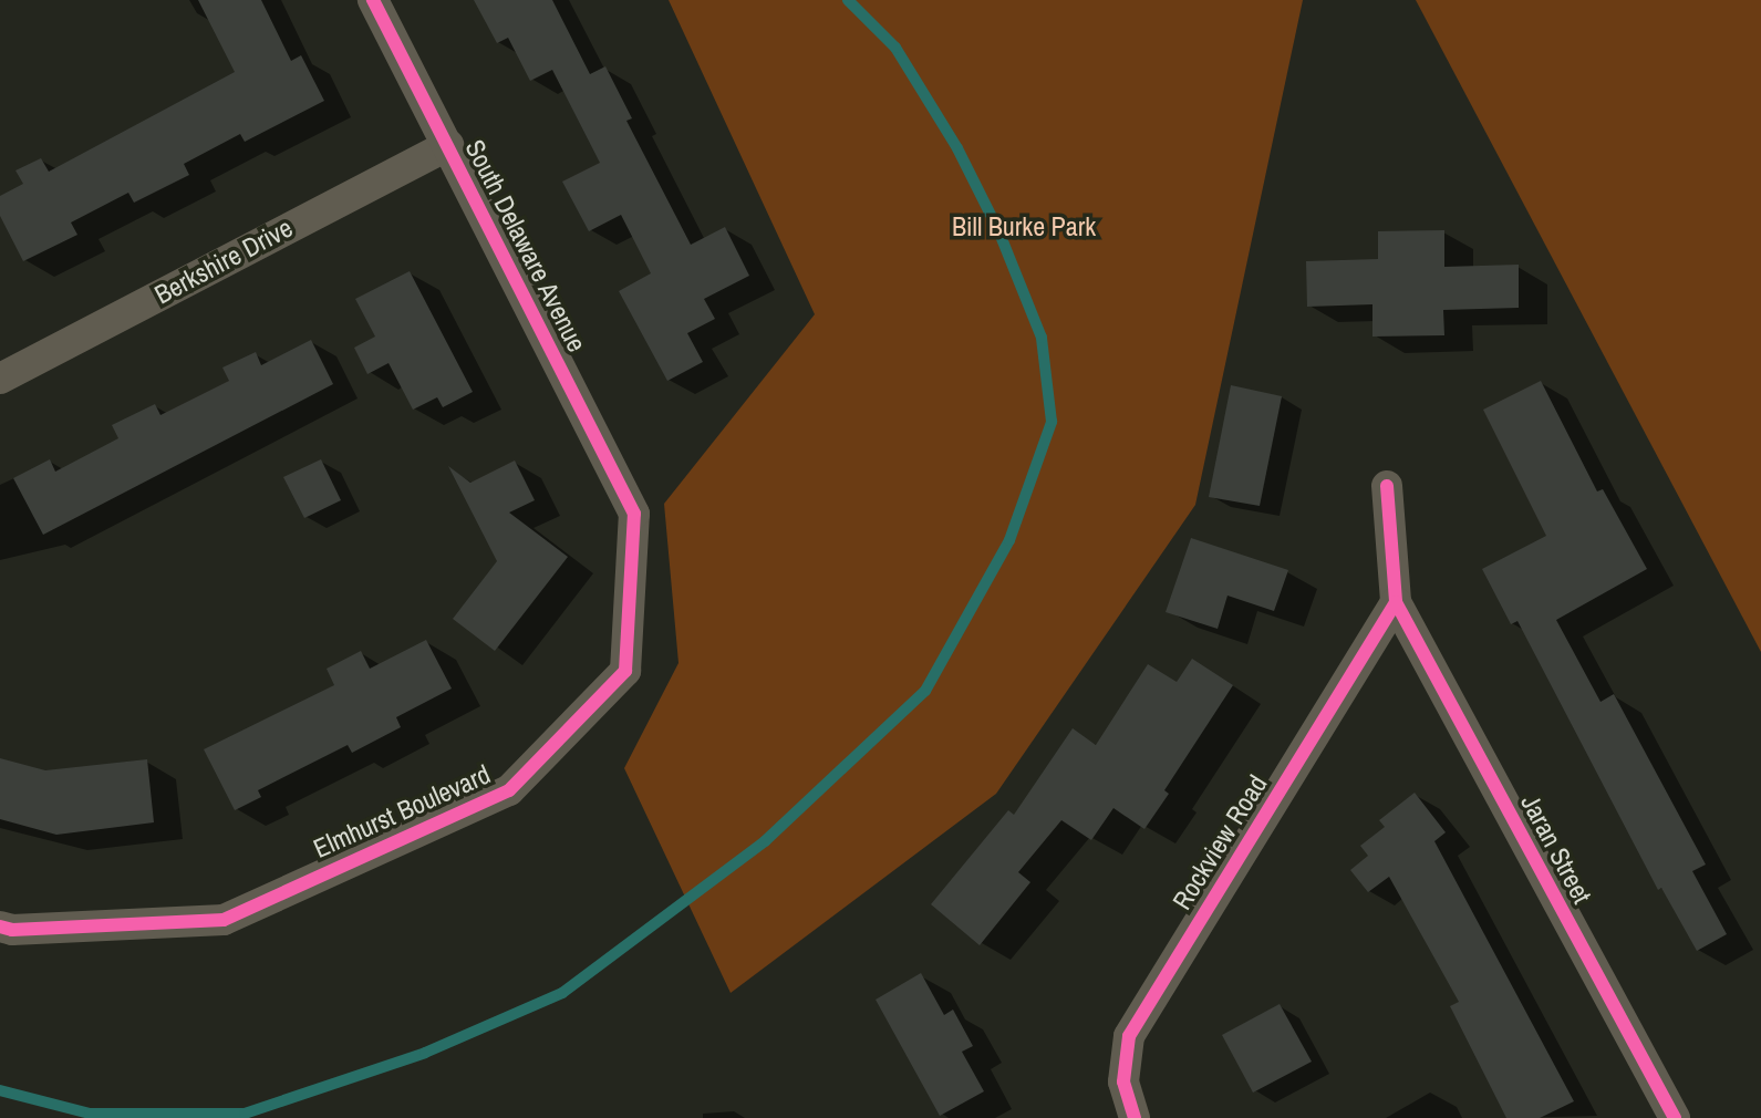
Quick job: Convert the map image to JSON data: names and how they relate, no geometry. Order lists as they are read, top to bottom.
{
  "streets": {
    "street": [
      "South Delaware Avenue",
      "Berkshire Drive",
      "Elmhurst Boulevard",
      "Rockview Road",
      "Jaran Street"
    ]
  },
  "crossings": [
    ["South Delaware Avenue", "Berkshire Drive"],
    ["South Delaware Avenue", "Elmhurst Boulevard"],
    ["Rockview Road", "Jaran Street"]
  ],
  "parks": ["Bill Burke Park"]
}
